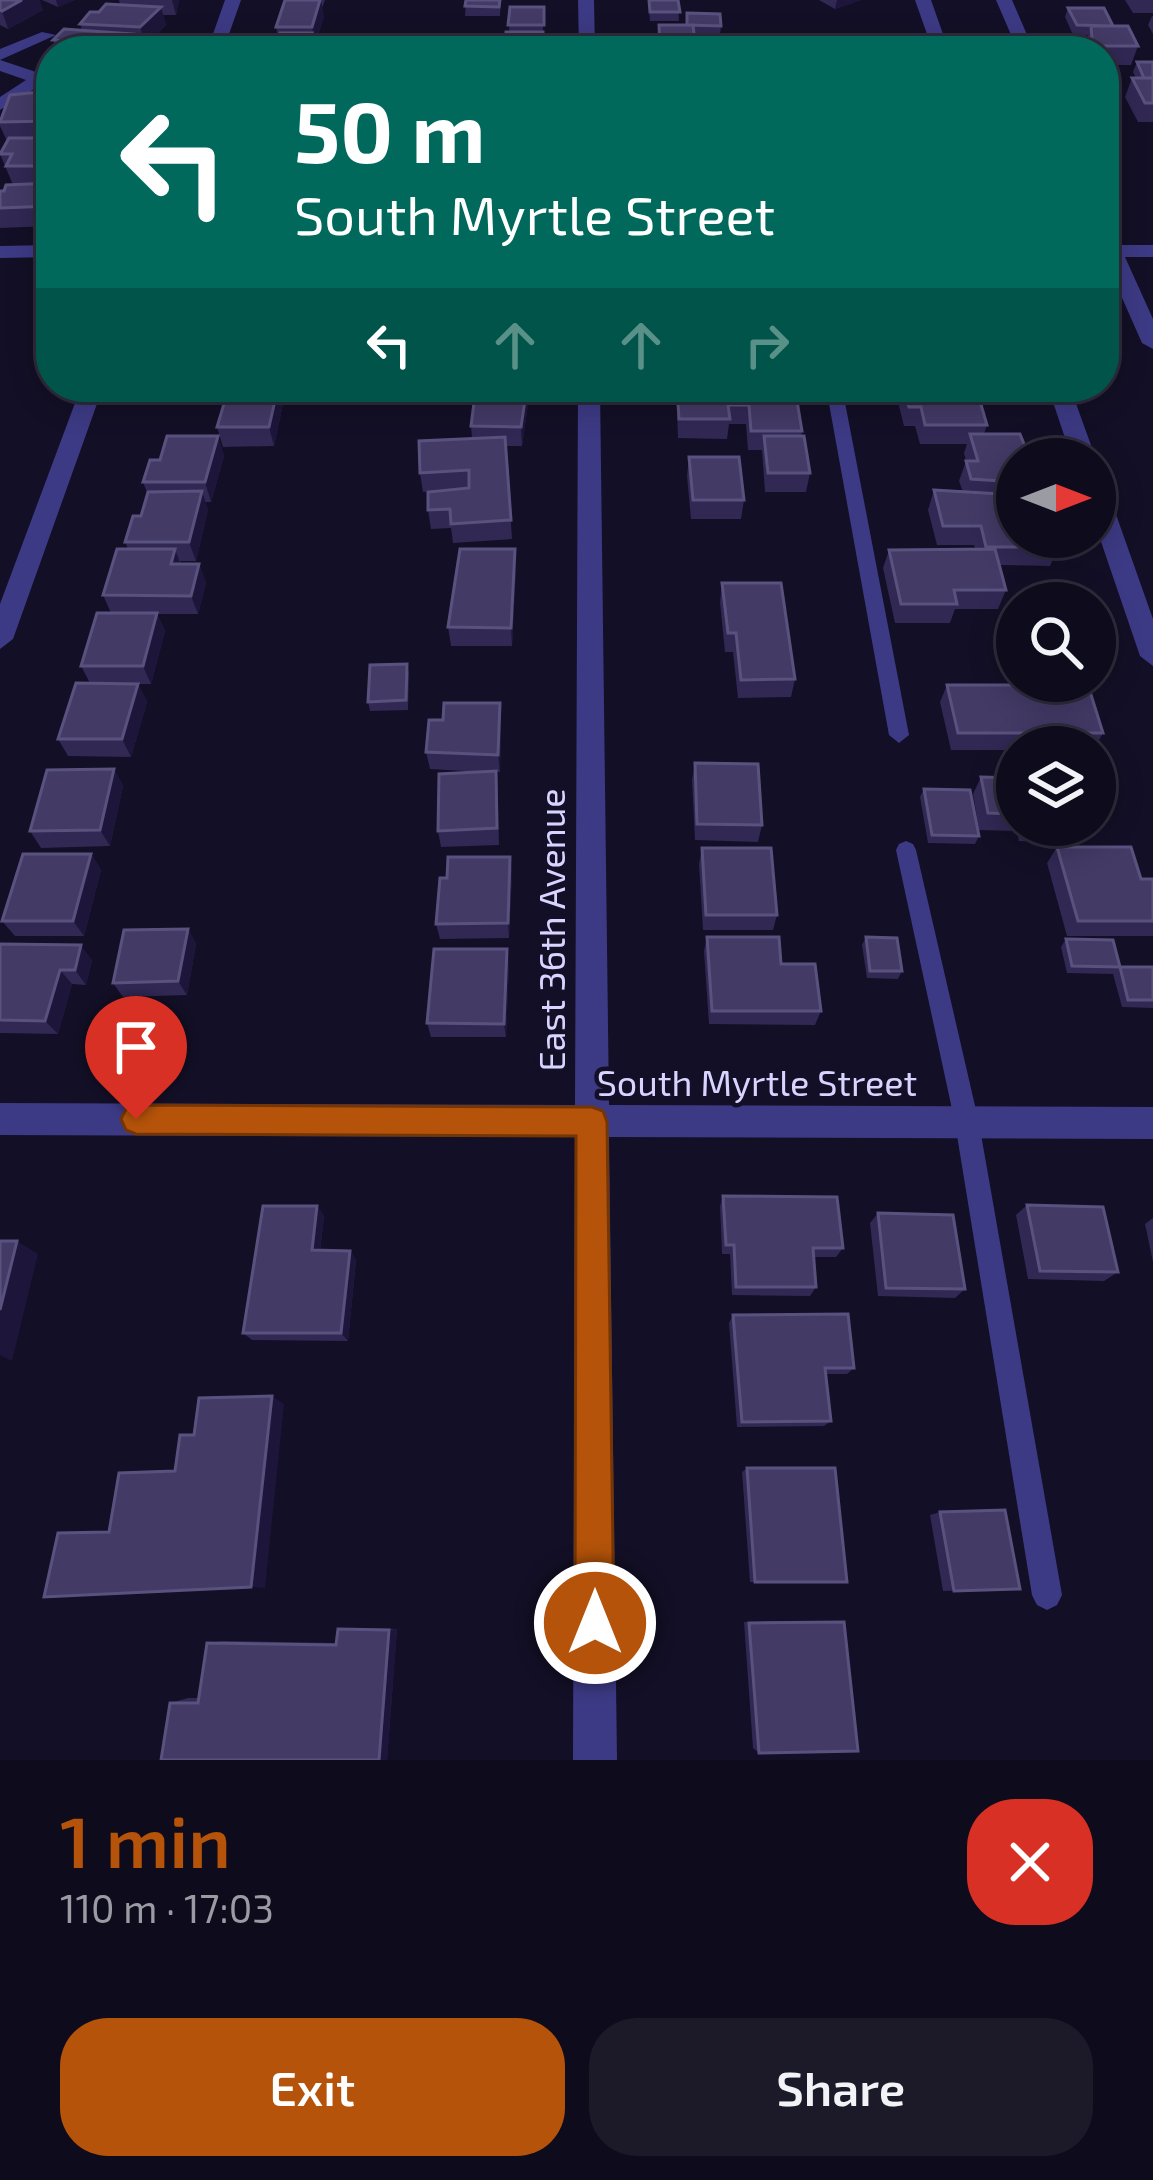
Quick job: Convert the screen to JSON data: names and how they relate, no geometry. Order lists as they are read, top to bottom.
{
  "streets": {
    "street": ["East 36th Avenue", "South Myrtle Street"]
  },
  "crossings": [
    ["East 36th Avenue", "South Myrtle Street"]
  ],
  "north": "right",
  "page": {
    "turn": ["50 m", "South Myrtle Street"],
    "heading": ["1 min", "110 m · 17:03"],
    "buttons": ["Exit", "Share"]
  }
}
